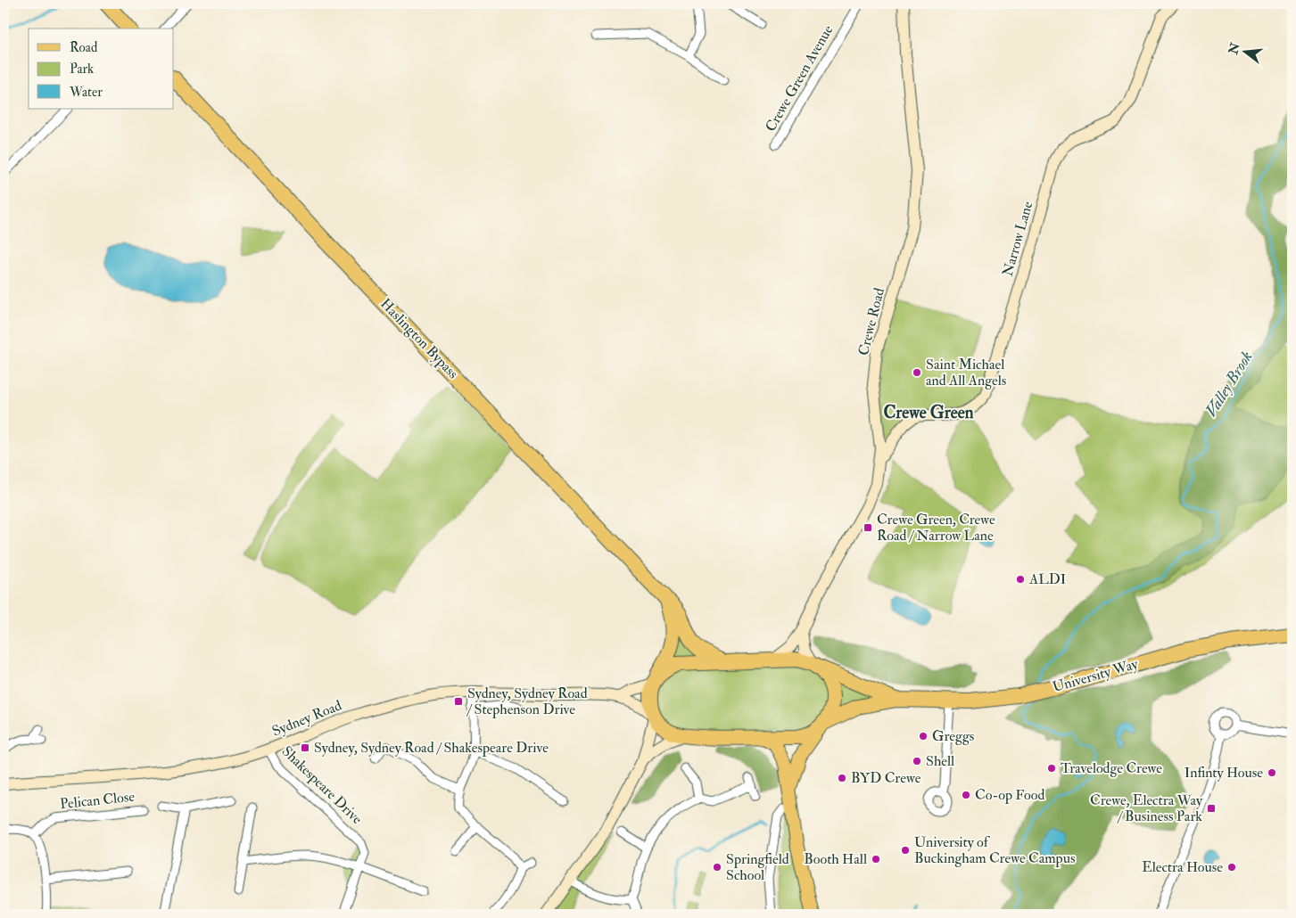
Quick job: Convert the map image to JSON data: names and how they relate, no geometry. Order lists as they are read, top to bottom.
{
  "streets": {
    "highway": ["Haslington Bypass", "University Way"],
    "street": [
      "Crewe Green Avenue",
      "Narrow Lane",
      "Crewe Road",
      "Sydney Road",
      "Shakespeare Drive",
      "Pelican Close"
    ]
  },
  "crossings": [
    ["Narrow Lane", "Crewe Road"],
    ["Crewe Road", "University Way"],
    ["Haslington Bypass", "University Way"],
    ["Haslington Bypass", "Sydney Road"],
    ["University Way", "Sydney Road"],
    ["Sydney Road", "Shakespeare Drive"]
  ],
  "districts": ["Crewe Green"],
  "water": ["Valley Brook"],
  "places": {
    "other": [
      "Saint Michael and All Angels",
      "ALDI",
      "Greggs",
      "Shell",
      "Travelodge Crewe",
      "Infinty House",
      "BYD Crewe",
      "Co-op Food",
      "University of Buckingham Crewe Campus",
      "Booth Hall",
      "Springfield School",
      "Electra House"
    ],
    "transit": [
      "Crewe Green, Crewe Road / Narrow Lane",
      "Sydney, Sydney Road / Stephenson Drive",
      "Sydney, Sydney Road / Shakespeare Drive",
      "Crewe, Electra Way / Business Park"
    ]
  },
  "legend": ["Road", "Park", "Water"],
  "north": "left"
}
